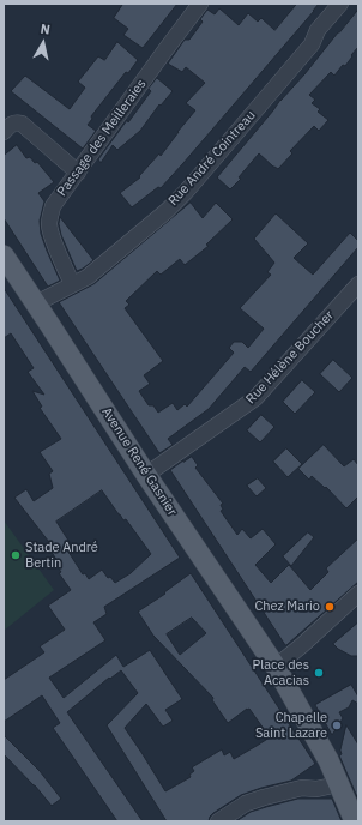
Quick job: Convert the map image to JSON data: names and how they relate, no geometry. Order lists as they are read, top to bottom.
{
  "streets": {
    "main road": ["Avenue René Gasnier"],
    "street": ["Passage des Meilleraies", "Rue André Cointreau", "Rue Hélène Boucher"]
  },
  "crossings": [
    ["Passage des Meilleraies", "Rue André Cointreau"],
    ["Rue André Cointreau", "Avenue René Gasnier"],
    ["Rue Hélène Boucher", "Avenue René Gasnier"]
  ],
  "places": [
    "Stade André Bertin",
    "Chez Mario",
    "Place des Acacias",
    "Chapelle Saint Lazare"
  ],
  "north": "top"
}
